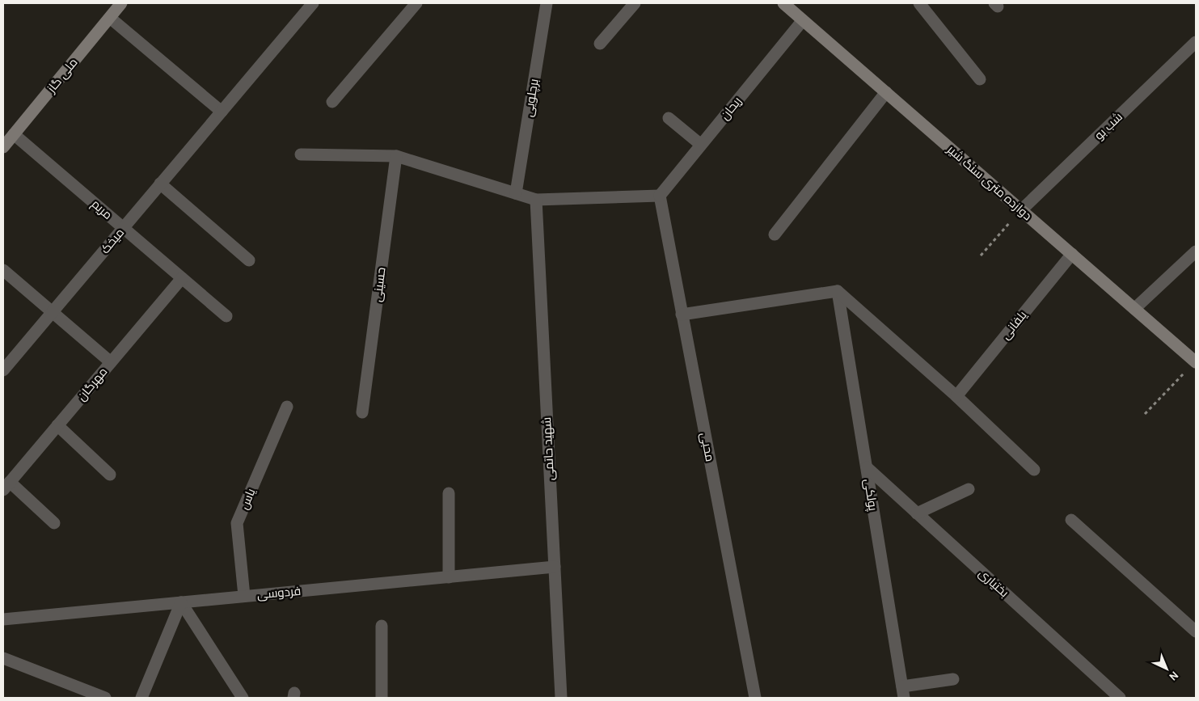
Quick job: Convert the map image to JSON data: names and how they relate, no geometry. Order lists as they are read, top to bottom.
{
  "streets": {
    "street": [
      "ملی گاز",
      "برچلویی",
      "ریحان",
      "شب بو",
      "دوازده متری سنگ شیر",
      "مریم",
      "میخک",
      "حسینی",
      "یلفانی",
      "مهرگان",
      "محبی",
      "شهید حاتمی",
      "پولکی",
      "یاس",
      "بختیاری",
      "فردوسی"
    ]
  },
  "crossings": [
    ["ملی گاز", "مریم"],
    ["ریحان", "دوازده متری سنگ شیر"],
    ["ریحان", "محبی"],
    ["شب بو", "دوازده متری سنگ شیر"],
    ["دوازده متری سنگ شیر", "یلفانی"],
    ["مریم", "میخک"],
    ["مریم", "مهرگان"],
    ["شهید حاتمی", "فردوسی"],
    ["پولکی", "بختیاری"],
    ["یاس", "فردوسی"]
  ],
  "north": "bottom right"
}
